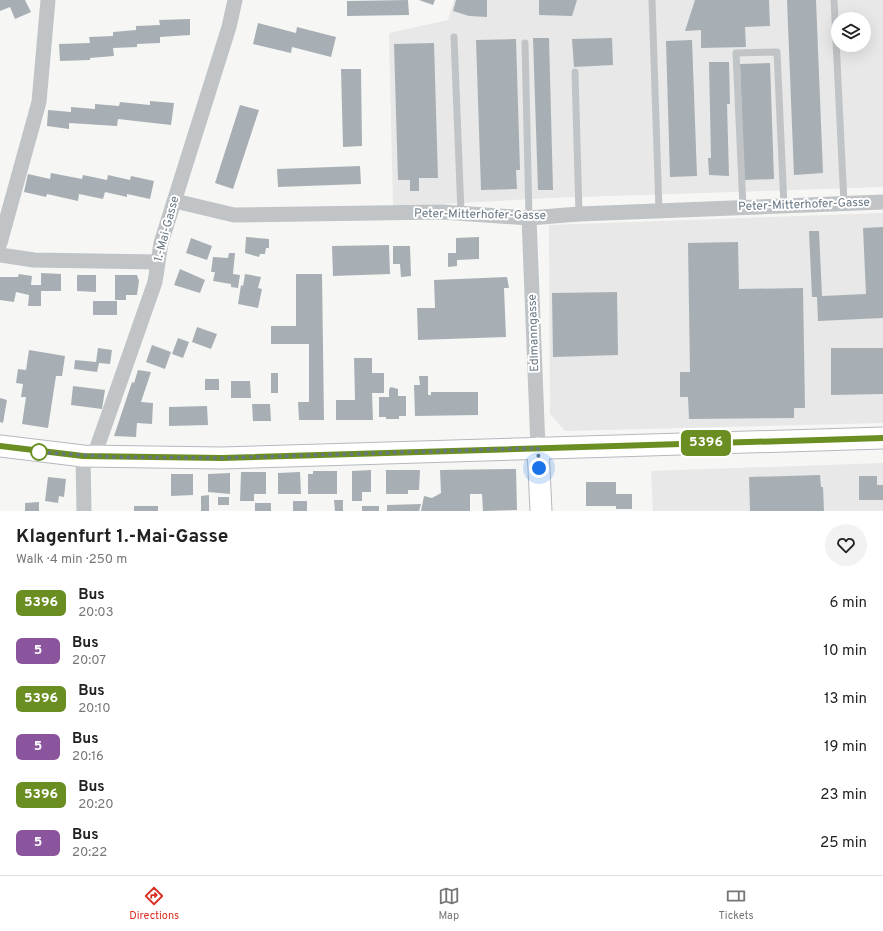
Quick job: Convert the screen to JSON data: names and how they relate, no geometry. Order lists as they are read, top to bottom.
{
  "streets": {
    "street": ["Peter-Mitterhofer-Gasse", "1.-Mai-Gasse", "Edlmanngasse"]
  },
  "crossings": [
    ["Peter-Mitterhofer-Gasse", "1.-Mai-Gasse"],
    ["Peter-Mitterhofer-Gasse", "Edlmanngasse"]
  ],
  "lines": ["bus line 5396"],
  "page": {
    "on_map": "5396",
    "heading": ["Klagenfurt 1.-Mai-Gasse", "Walk · 4 min · 250 m"],
    "list": [
      {
        "mark": "5396",
        "name": "Bus",
        "note": "20:03",
        "value": "6 min"
      },
      {
        "mark": "5",
        "name": "Bus",
        "note": "20:07",
        "value": "10 min"
      },
      {
        "mark": "5396",
        "name": "Bus",
        "note": "20:10",
        "value": "13 min"
      },
      {
        "mark": "5",
        "name": "Bus",
        "note": "20:16",
        "value": "19 min"
      },
      {
        "mark": "5396",
        "name": "Bus",
        "note": "20:20",
        "value": "23 min"
      },
      {
        "mark": "5",
        "name": "Bus",
        "note": "20:22",
        "value": "25 min"
      }
    ],
    "tabs": ["Directions", "Map", "Tickets"]
  }
}
